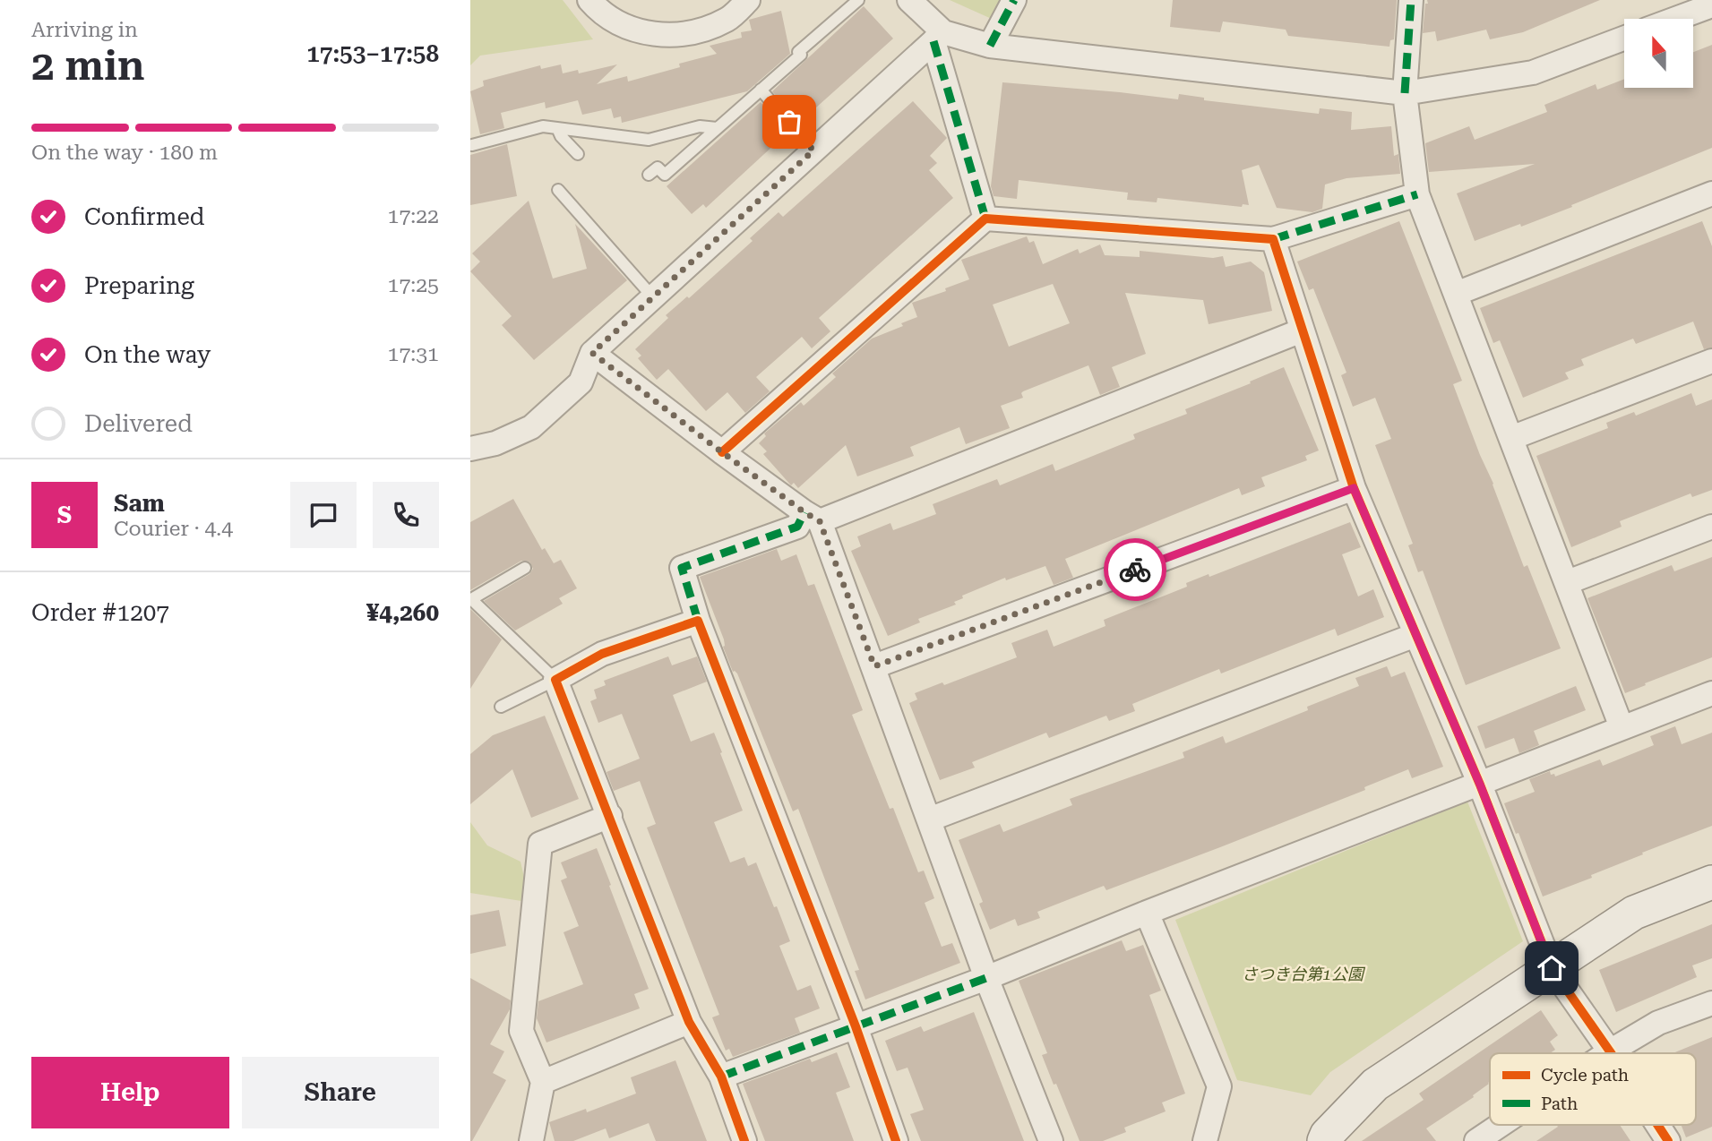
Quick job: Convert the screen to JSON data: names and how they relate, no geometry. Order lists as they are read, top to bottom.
{
  "parks": ["さつき台第1公園"],
  "legend": ["Cycle path", "Path"],
  "north": "top",
  "page": {
    "heading": ["2 min", "Arriving in", "17:53–17:58"],
    "panel": [
      "Sam",
      "Courier · 4.4",
      "Order #1207",
      "¥4,260"
    ],
    "bar": "On the way · 180 m",
    "list": [
      ["Confirmed", "17:22"],
      ["Preparing", "17:25"],
      ["On the way", "17:31"],
      "Delivered"
    ],
    "round": "S",
    "buttons": ["Help", "Share"]
  }
}
